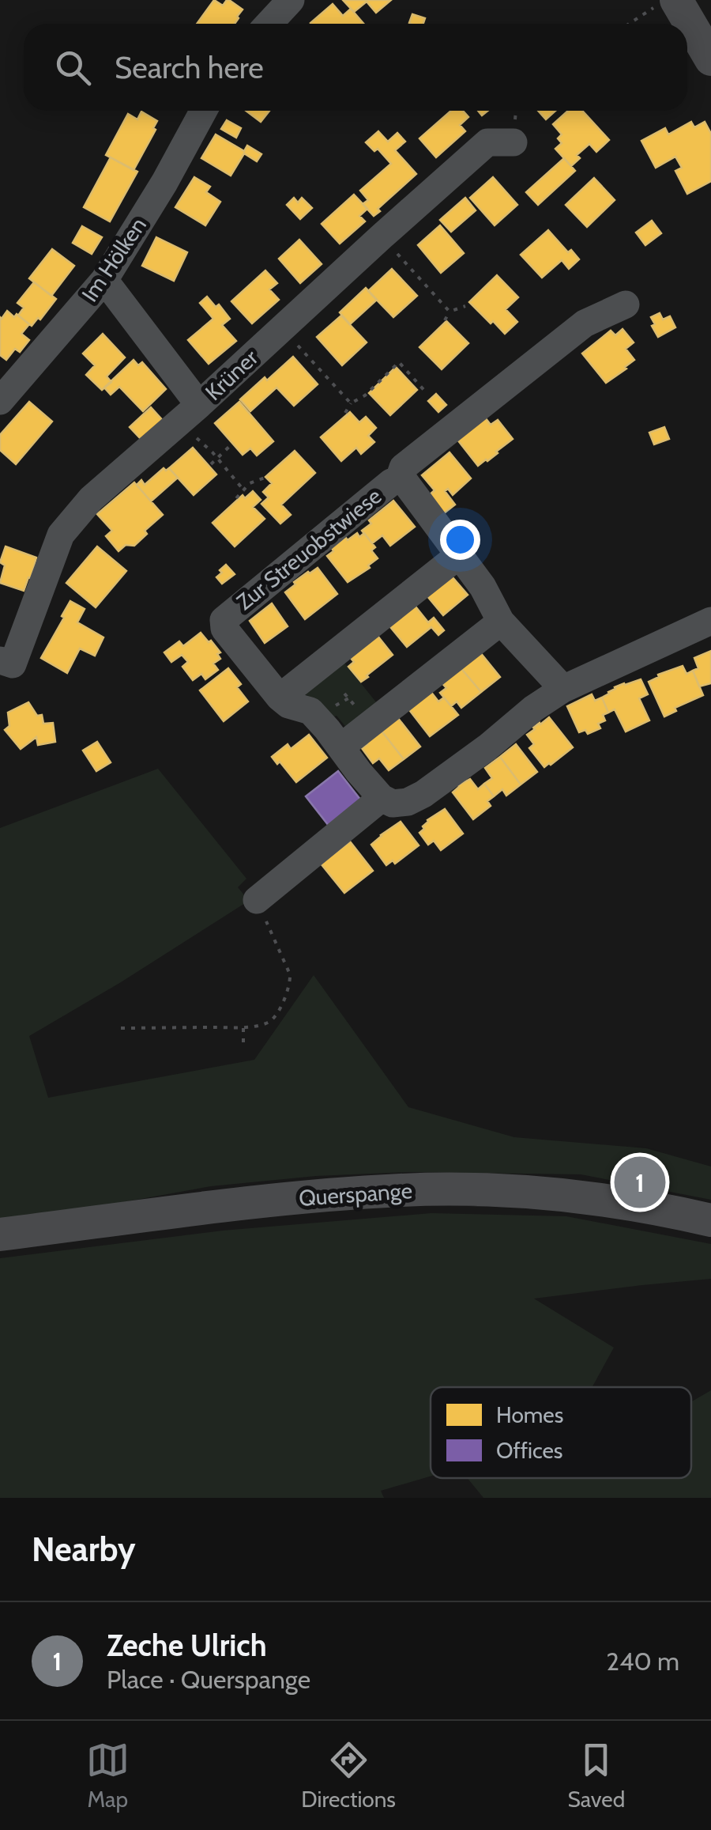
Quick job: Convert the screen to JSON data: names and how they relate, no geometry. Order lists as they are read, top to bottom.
{
  "streets": {
    "main road": ["Querspange"],
    "street": ["Im Hölken", "Krüner", "Zur Streuobstwiese"]
  },
  "legend": ["Homes", "Offices"],
  "page": {
    "search": "Search here",
    "pins": "1",
    "heading": "Nearby",
    "list": [
      {
        "mark": "1",
        "name": "Zeche Ulrich",
        "note": "Place · Querspange",
        "value": "240 m"
      }
    ],
    "nav": ["Map", "Directions", "Saved"]
  }
}
